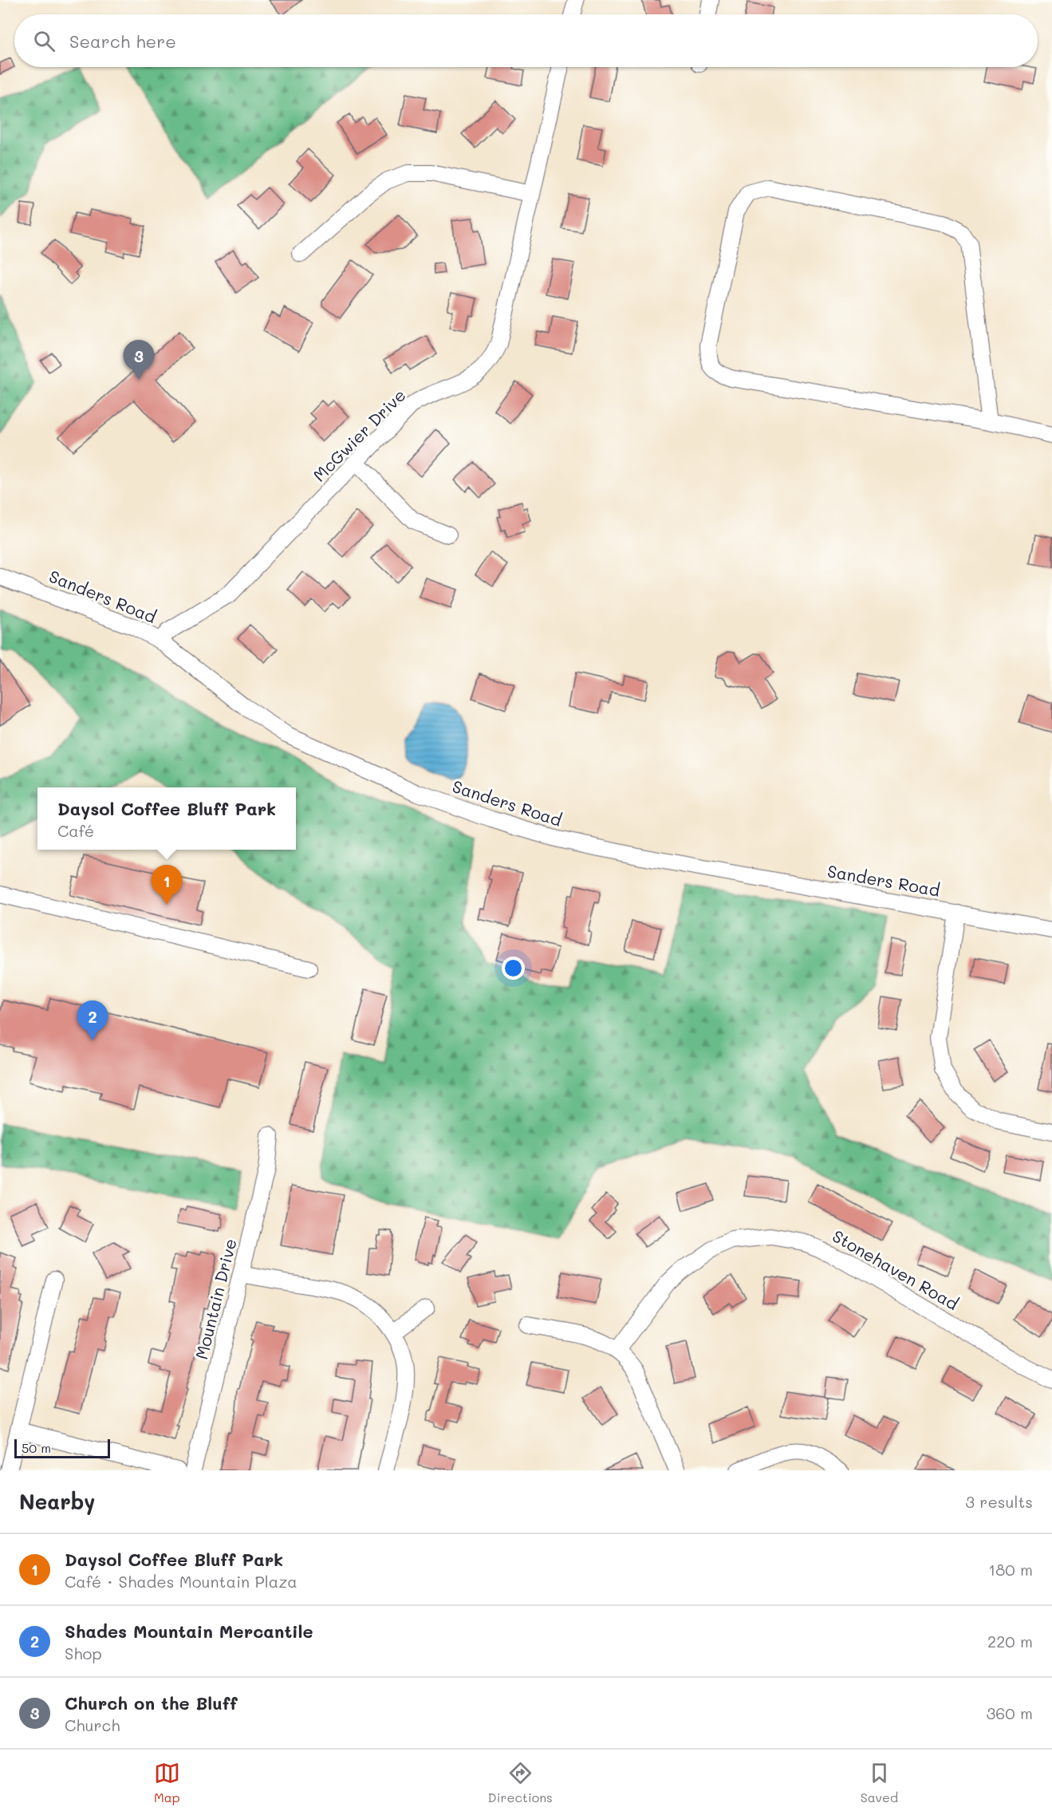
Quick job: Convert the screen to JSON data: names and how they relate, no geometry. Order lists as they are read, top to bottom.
{
  "streets": {
    "street": [
      "McGwier Drive",
      "Sanders Road",
      "Stonehaven Road",
      "Mountain Drive"
    ]
  },
  "crossings": [
    ["McGwier Drive", "Sanders Road"]
  ],
  "scale_bar": "50 m",
  "page": {
    "search": "Search here",
    "pins": ["3", "1", "2"],
    "popup": ["Daysol Coffee Bluff Park", "Café"],
    "scale": "50 m",
    "heading": ["Nearby", "3 results"],
    "list": [
      {
        "mark": "1",
        "name": "Daysol Coffee Bluff Park",
        "note": "Café · Shades Mountain Plaza",
        "value": "180 m"
      },
      {
        "mark": "2",
        "name": "Shades Mountain Mercantile",
        "note": "Shop",
        "value": "220 m"
      },
      {
        "mark": "3",
        "name": "Church on the Bluff",
        "note": "Church",
        "value": "360 m"
      }
    ],
    "nav": ["Map", "Directions", "Saved"]
  }
}
